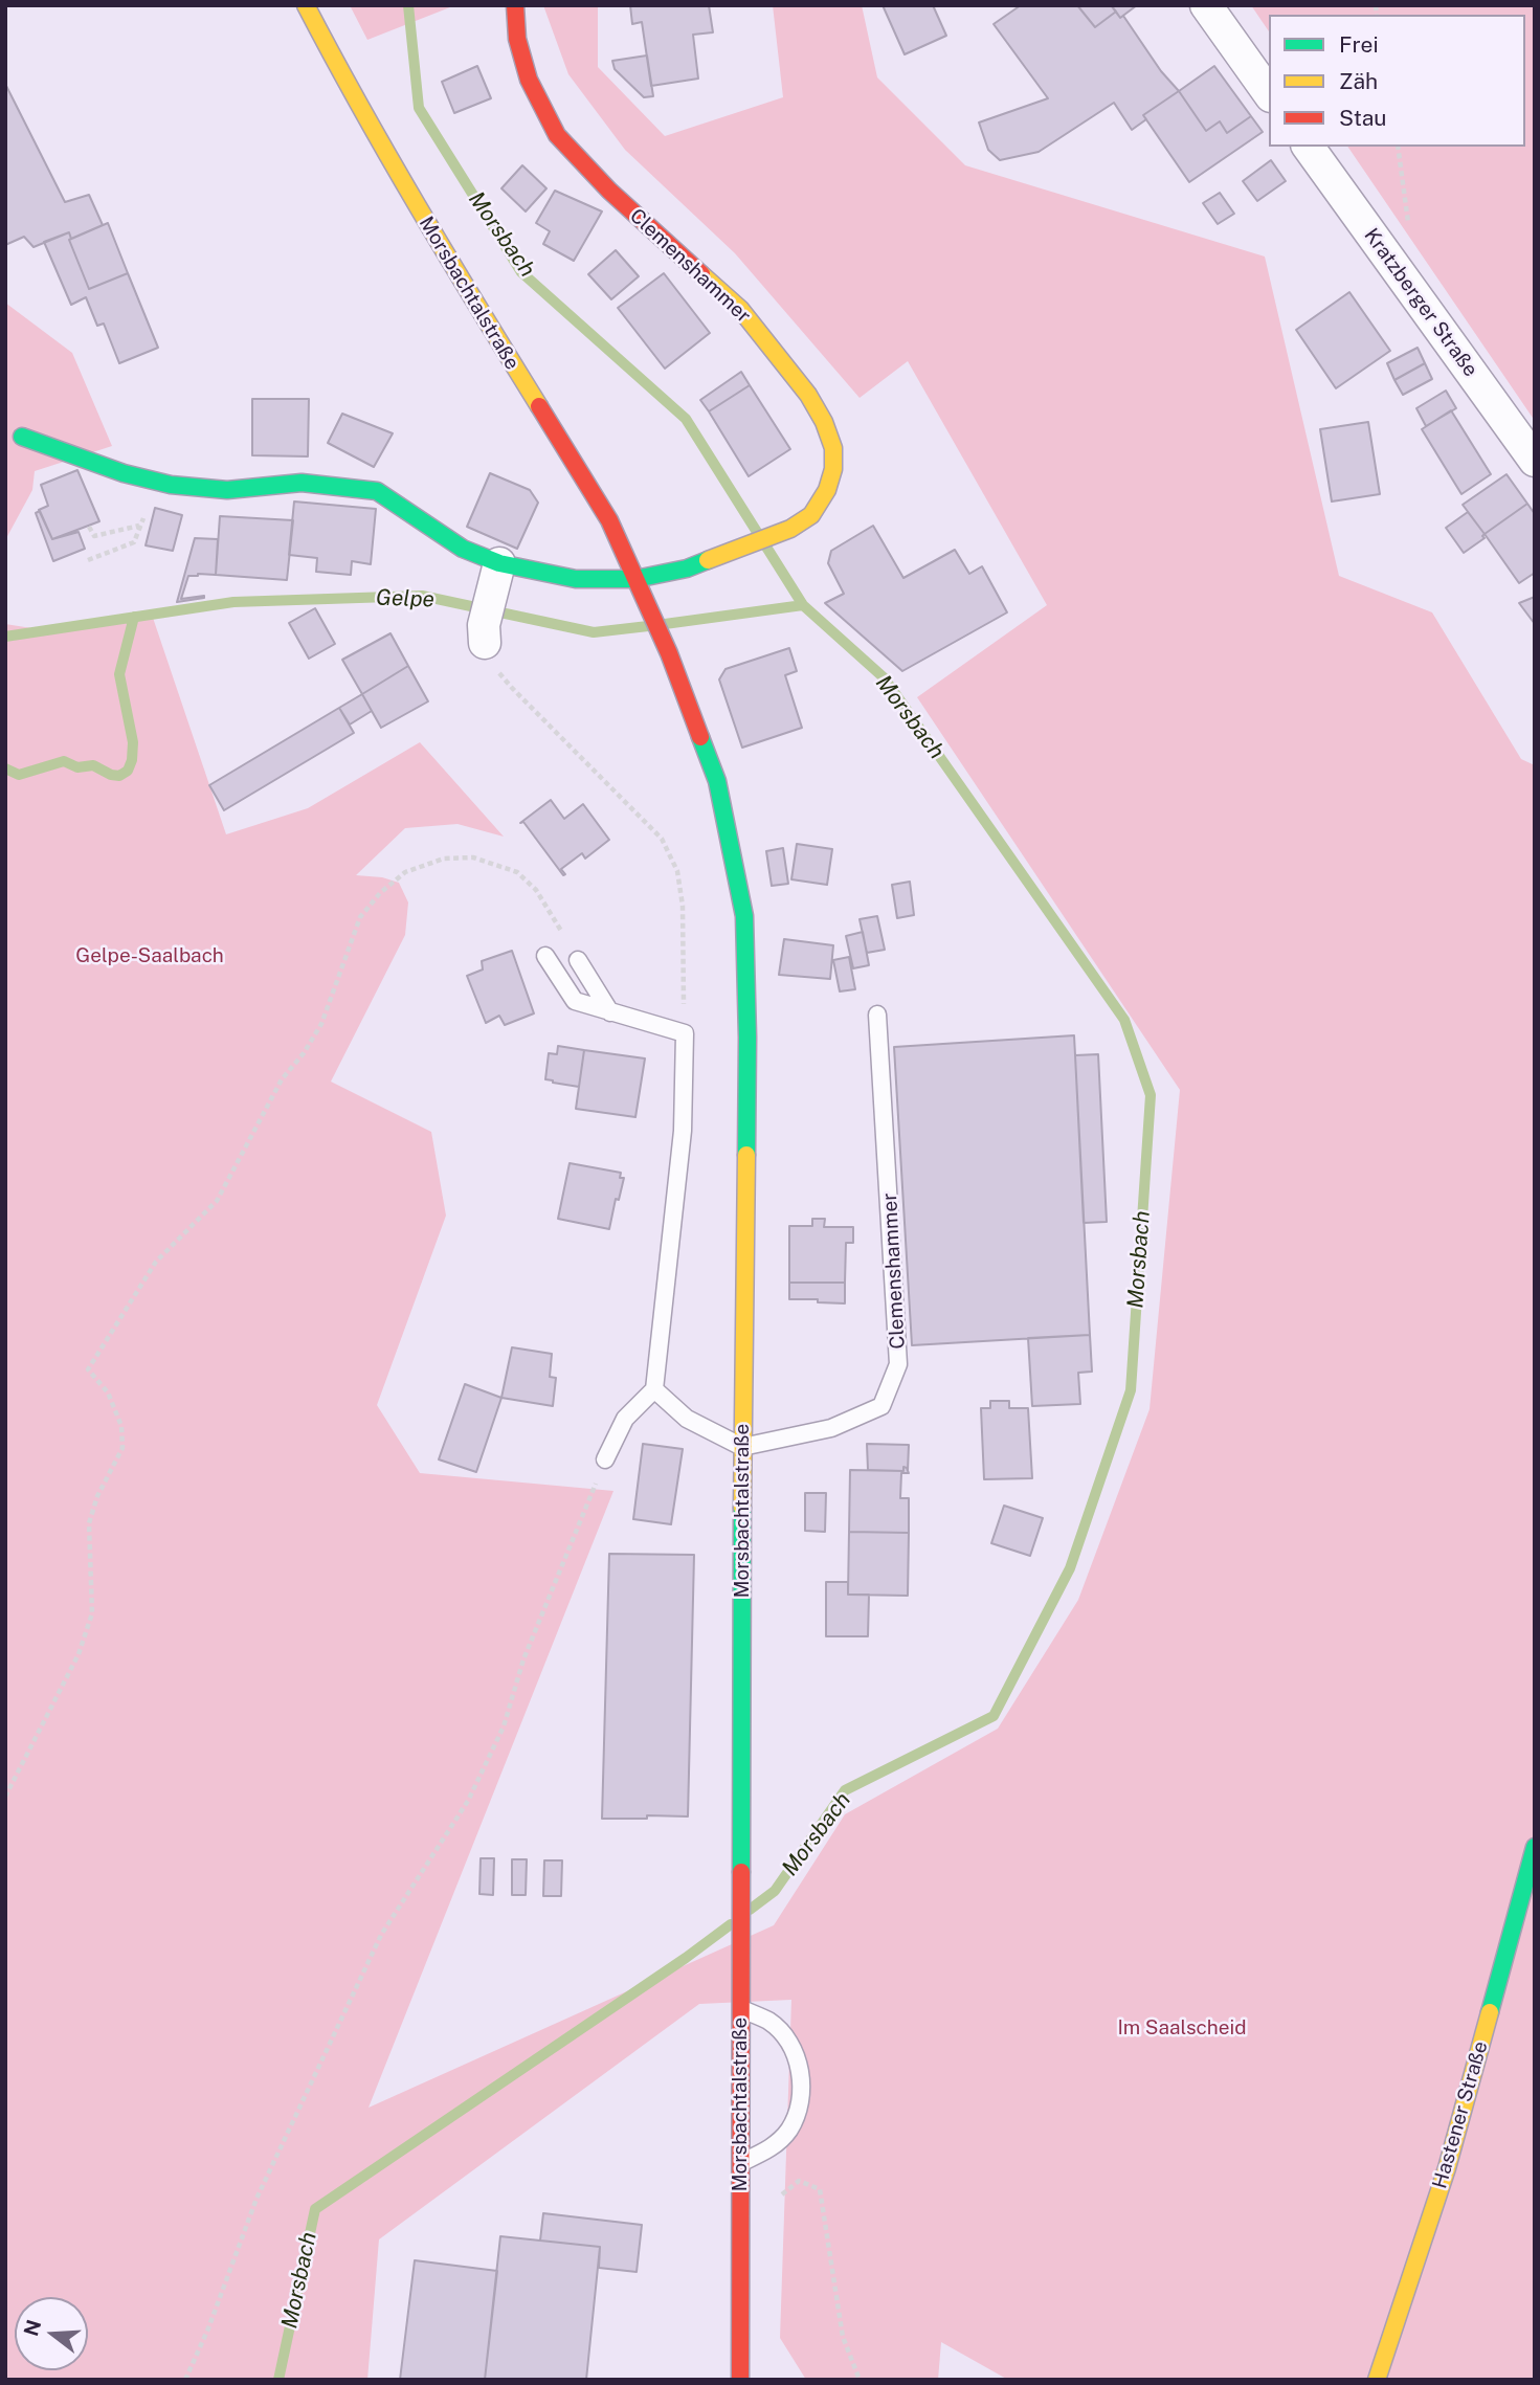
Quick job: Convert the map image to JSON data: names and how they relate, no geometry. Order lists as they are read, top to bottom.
{
  "streets": {
    "main road": ["Clemenshammer", "Morsbachtalstraße", "Hastener Straße"],
    "street": ["Kratzberger Straße"]
  },
  "crossings": [
    ["Clemenshammer", "Morsbachtalstraße"]
  ],
  "water": ["Morsbach", "Gelpe"],
  "parks": ["Gelpe-Saalbach", "Im Saalscheid"],
  "legend": ["Frei", "Zäh", "Stau"],
  "north": "left"
}
